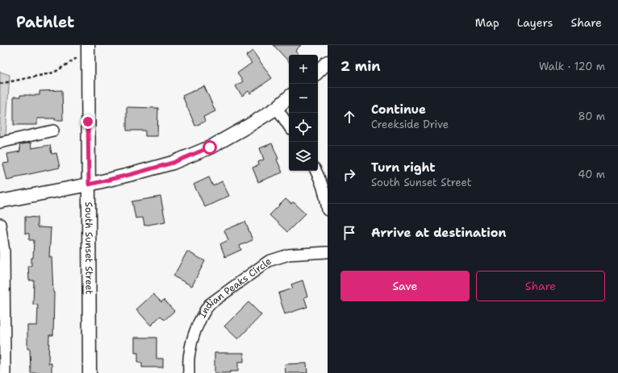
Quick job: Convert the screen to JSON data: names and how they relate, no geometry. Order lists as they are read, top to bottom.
{
  "streets": {
    "street": ["South Sunset Street", "Indian Peaks Circle"]
  },
  "page": {
    "header": "Pathlet",
    "nav": ["Map", "Layers", "Share"],
    "heading": ["2 min", "Walk · 120 m"],
    "map_buttons": ["+", "−"],
    "list": [
      ["Continue", "Creekside Drive", "80 m"],
      ["Turn right", "South Sunset Street", "40 m"],
      "Arrive at destination"
    ],
    "buttons": ["Save", "Share"]
  }
}
